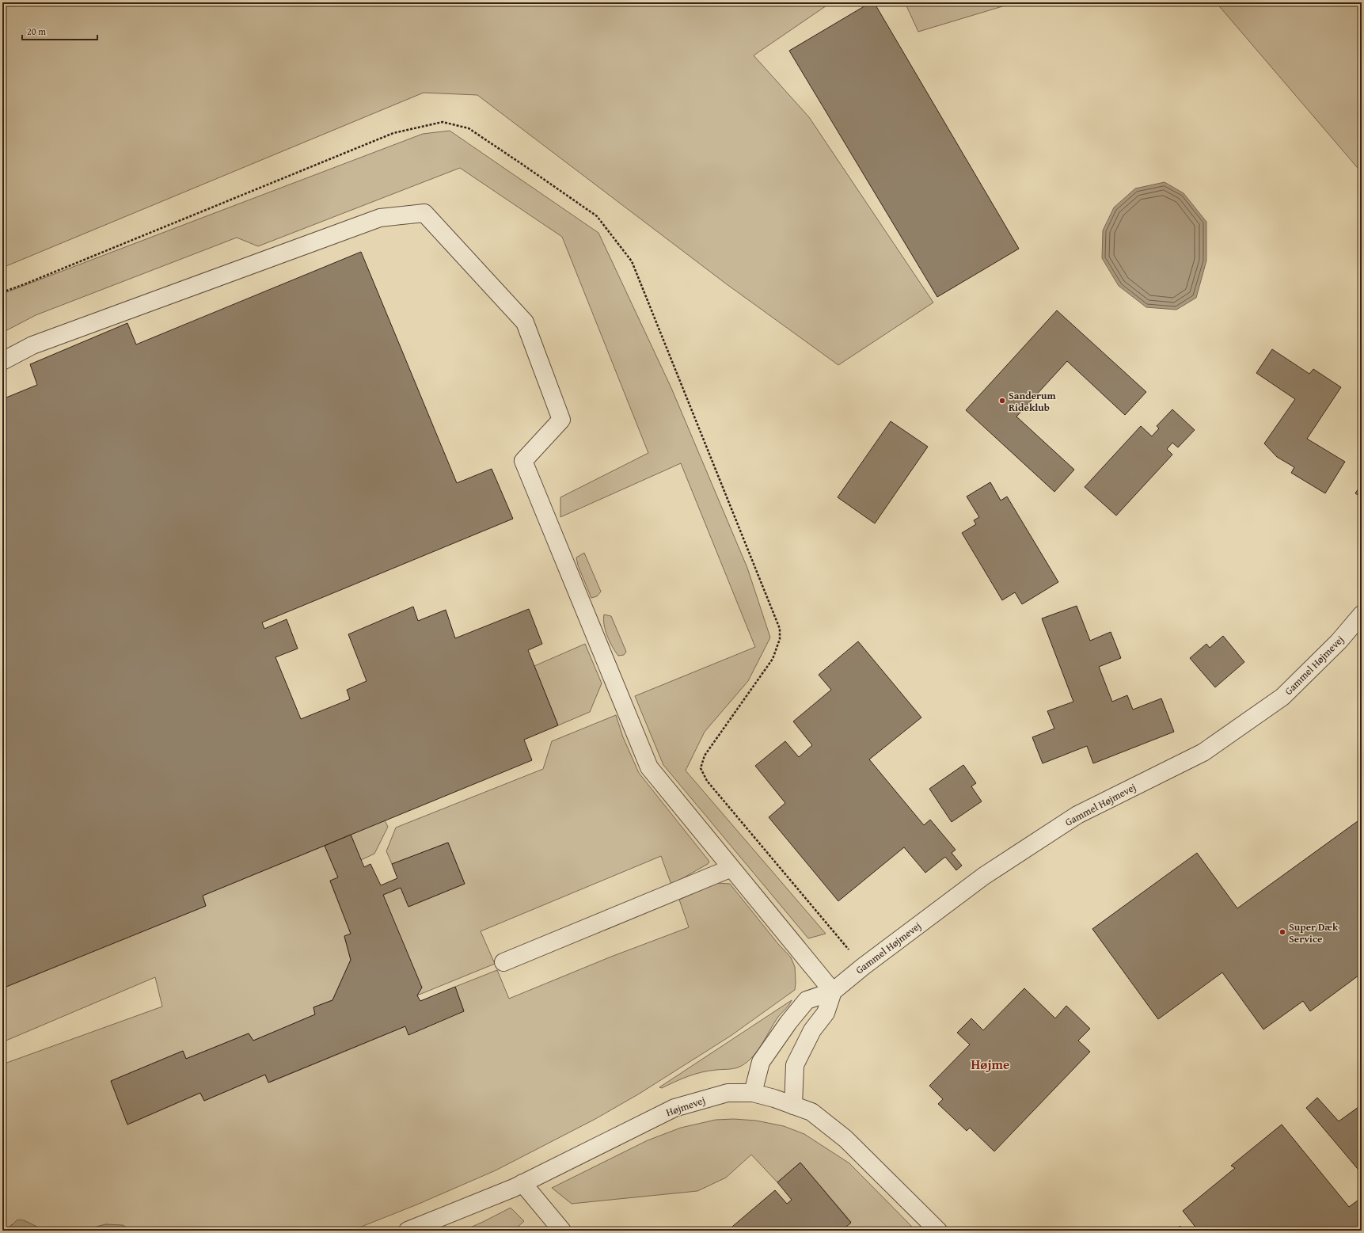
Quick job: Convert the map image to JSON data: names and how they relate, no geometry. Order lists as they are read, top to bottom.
{
  "streets": {
    "street": ["Gammel Højmevej", "Højmevej"]
  },
  "crossings": [
    ["Gammel Højmevej", "Højmevej"]
  ],
  "districts": ["Højme"],
  "places": ["Sanderum Rideklub", "Super Dæk Service"],
  "scale_bar": "20 m"
}
